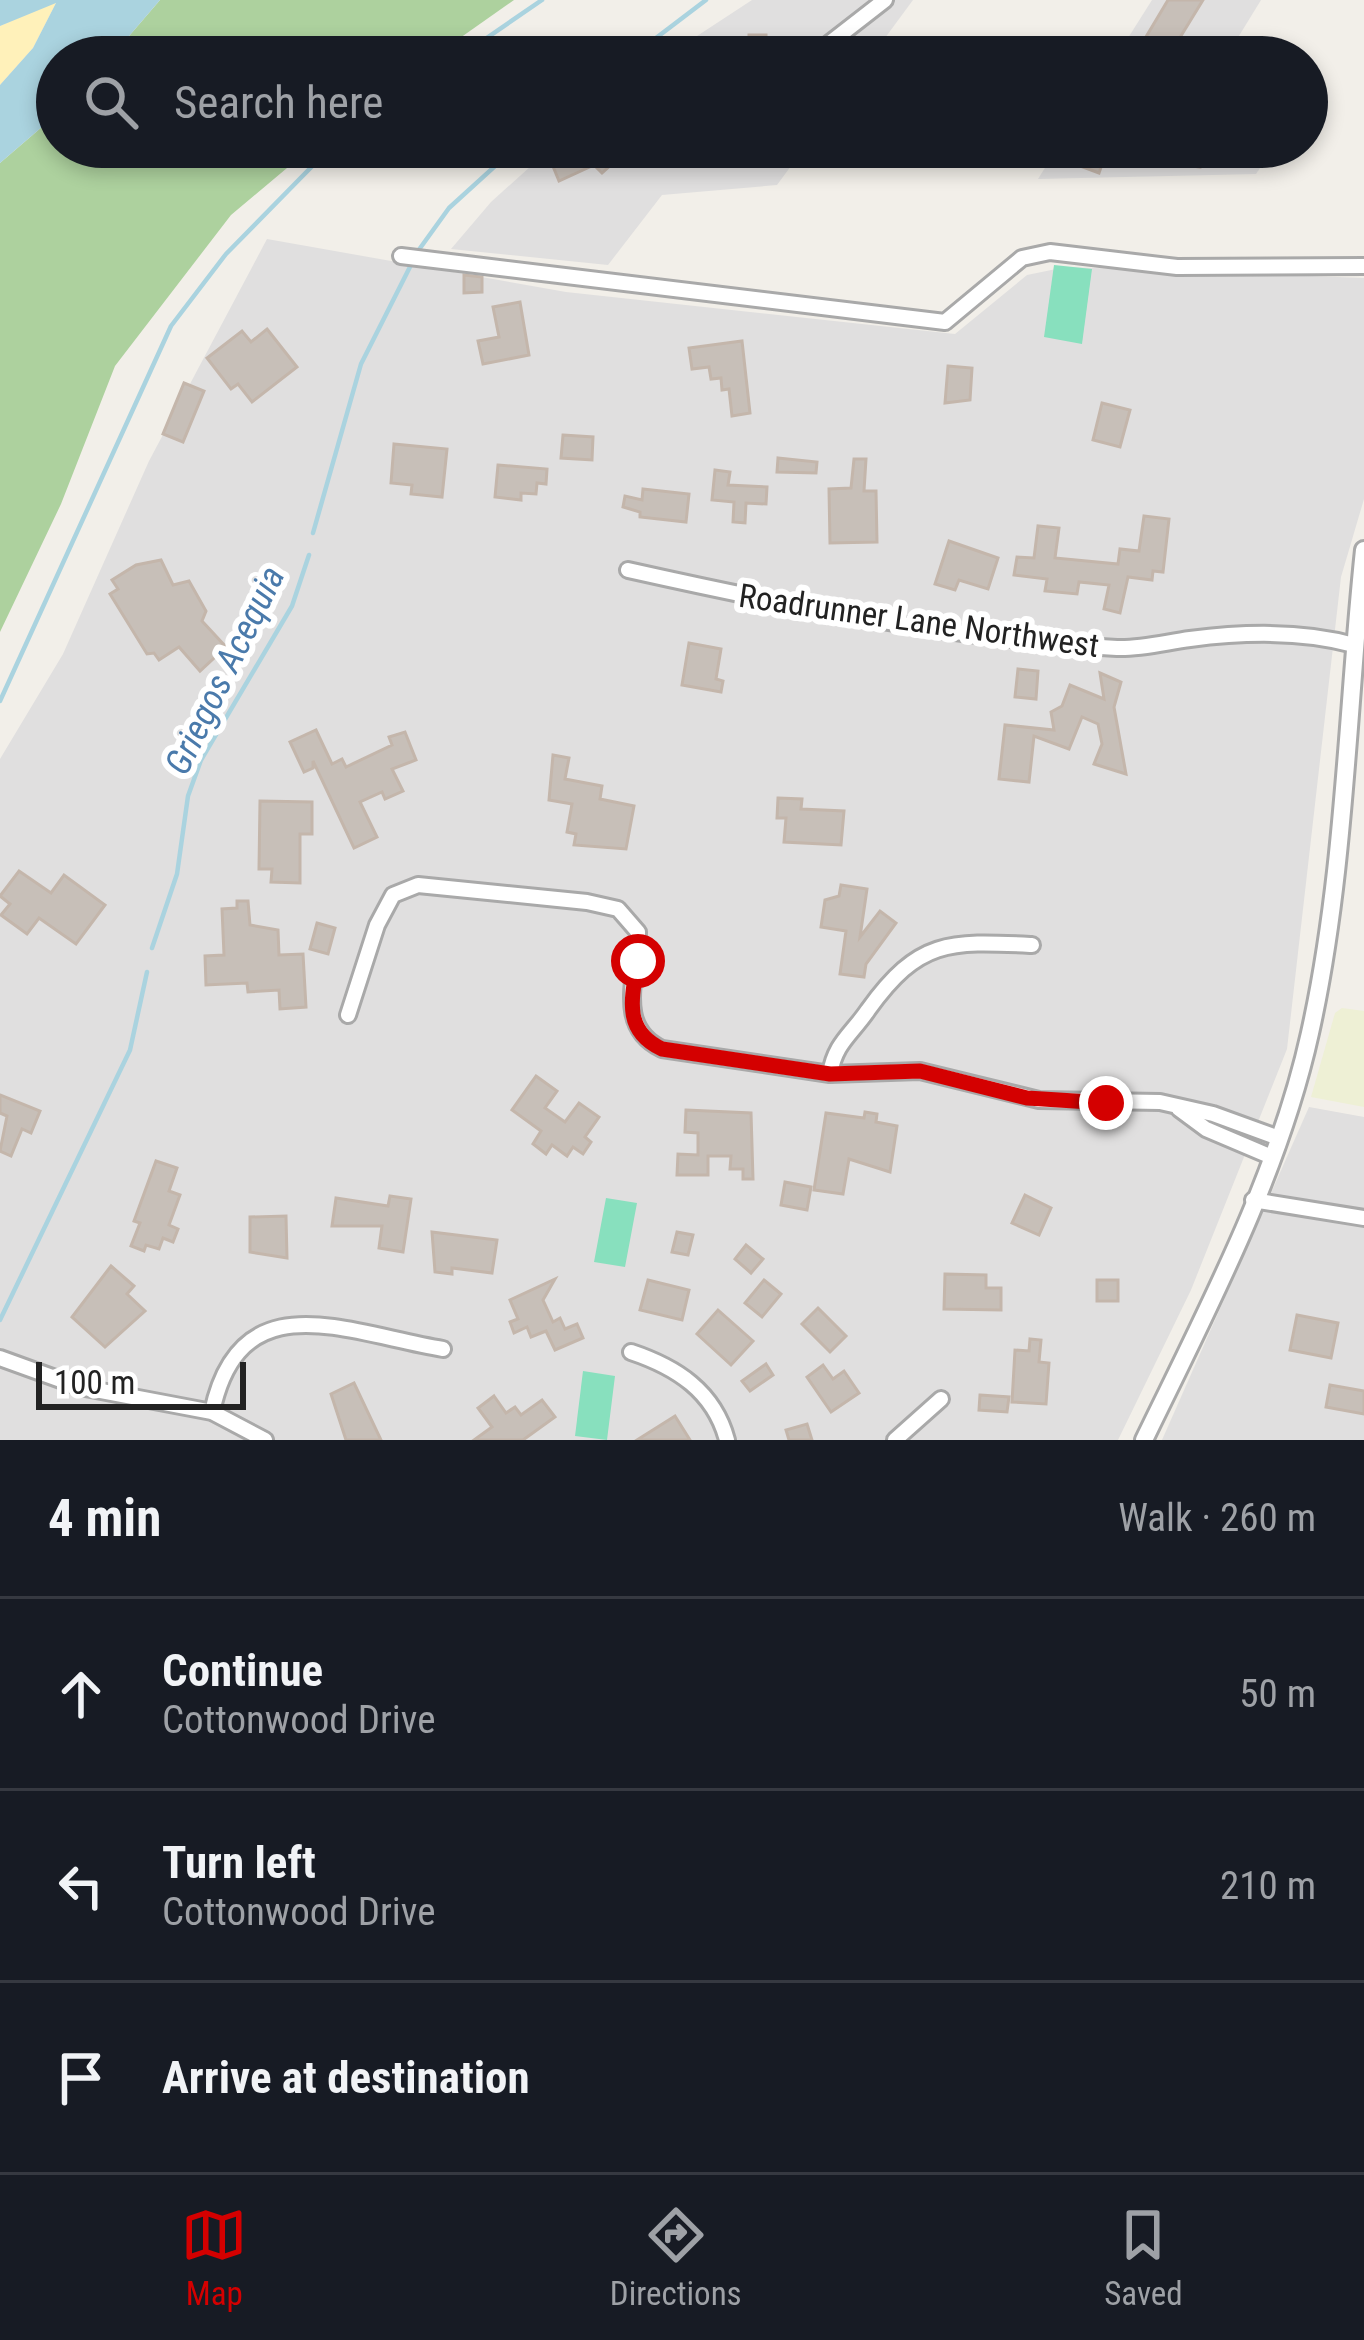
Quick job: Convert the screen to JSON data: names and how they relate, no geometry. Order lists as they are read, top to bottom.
{
  "streets": {
    "street": ["Roadrunner Lane Northwest"]
  },
  "water": ["Griegos Acequia"],
  "scale_bar": "100 m",
  "page": {
    "search": "Search here",
    "scale": "100 m",
    "heading": ["4 min", "Walk · 260 m"],
    "list": [
      ["Continue", "Cottonwood Drive", "50 m"],
      ["Turn left", "Cottonwood Drive", "210 m"],
      "Arrive at destination"
    ],
    "nav": ["Map", "Directions", "Saved"]
  }
}
